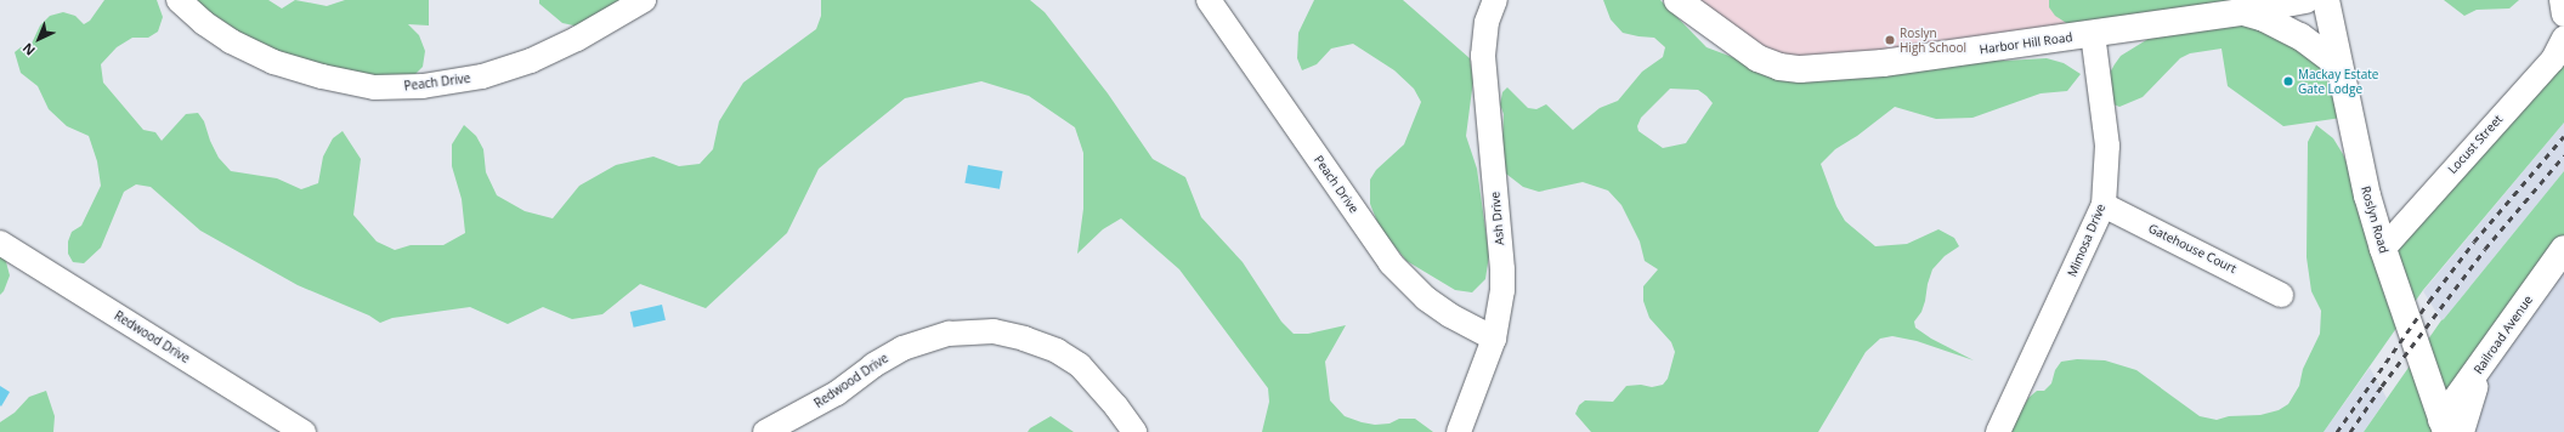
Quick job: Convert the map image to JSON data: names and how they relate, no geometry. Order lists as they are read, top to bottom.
{
  "streets": {
    "street": [
      "Harbor Hill Road",
      "Peach Drive",
      "Locust Street",
      "Ash Drive",
      "Roslyn Road",
      "Mimosa Drive",
      "Gatehouse Court",
      "Railroad Avenue",
      "Redwood Drive"
    ]
  },
  "crossings": [
    ["Harbor Hill Road", "Mimosa Drive"],
    ["Peach Drive", "Ash Drive"],
    ["Locust Street", "Roslyn Road"],
    ["Roslyn Road", "Railroad Avenue"],
    ["Mimosa Drive", "Gatehouse Court"]
  ],
  "places": ["Roslyn High School", "Mackay Estate Gate Lodge"],
  "north": "bottom left"
}
